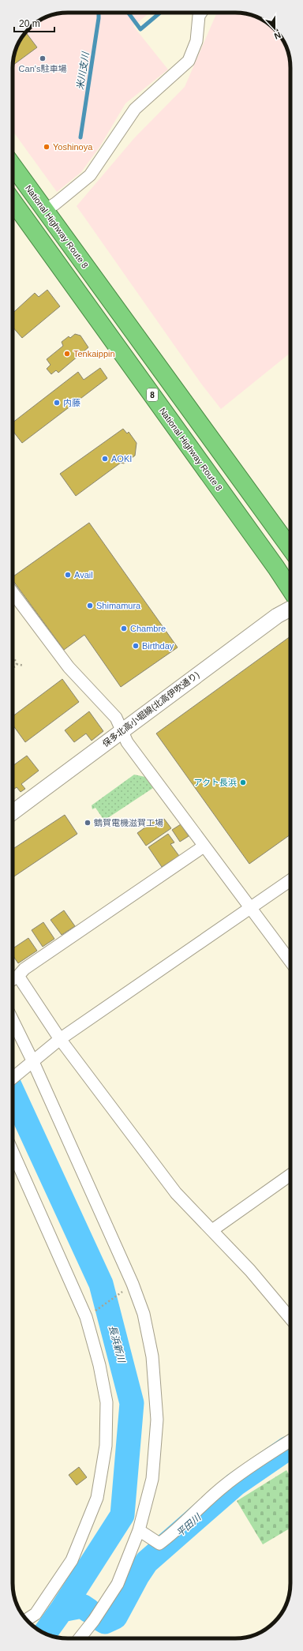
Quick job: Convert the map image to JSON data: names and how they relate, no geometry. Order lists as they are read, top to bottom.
{
  "streets": {
    "highway": ["National Highway Route 8", "8"],
    "street": ["保多北高小堀線(北高伊吹通り)"]
  },
  "water": ["米川支川", "長浜新川", "平田川"],
  "places": [
    "Can's駐車場",
    "Yoshinoya",
    "Tenkaippin",
    "内藤",
    "AOKI",
    "Avail",
    "Shimamura",
    "Chambre",
    "Birthday",
    "アクト長浜",
    "鶴賀電機滋賀工場"
  ],
  "scale_bar": "20 m",
  "north": "bottom"
}
